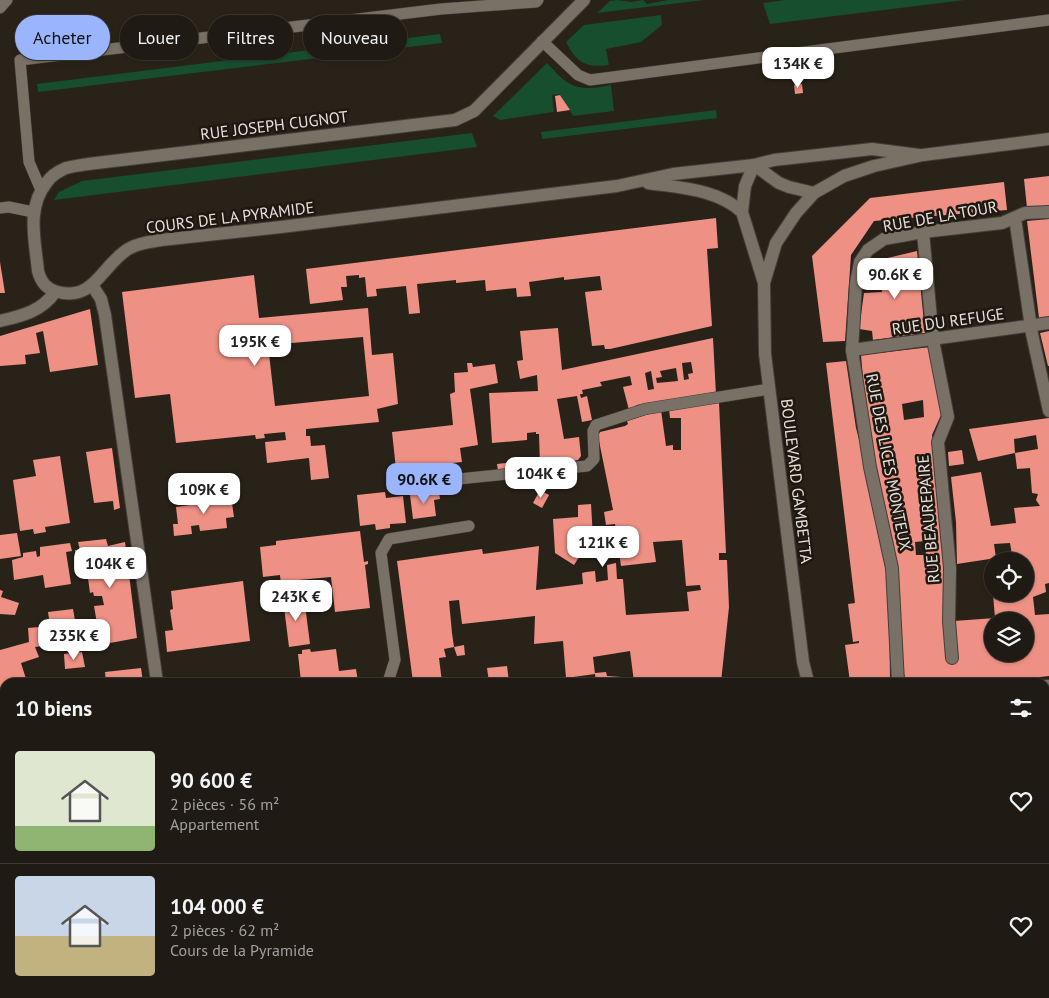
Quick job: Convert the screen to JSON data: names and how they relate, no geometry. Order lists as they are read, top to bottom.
{
  "streets": {
    "street": [
      "RUE JOSEPH CUGNOT",
      "RUE DE LA TOUR",
      "COURS DE LA PYRAMIDE",
      "RUE DU REFUGE",
      "RUE DES LICES MONTEUX",
      "BOULEVARD GAMBETTA",
      "RUE BEAUREPAIRE"
    ]
  },
  "crossings": [
    ["RUE DE LA TOUR", "RUE DES LICES MONTEUX"],
    ["RUE DE LA TOUR", "RUE BEAUREPAIRE"],
    ["RUE DU REFUGE", "RUE DES LICES MONTEUX"],
    ["RUE DU REFUGE", "RUE BEAUREPAIRE"]
  ],
  "page": {
    "chip": [
      "Acheter",
      "Louer",
      "Filtres",
      "Nouveau"
    ],
    "price": [
      "134K €",
      "90.6K €",
      "195K €",
      "104K €",
      "90.6K €",
      "109K €",
      "121K €",
      "104K €",
      "243K €",
      "235K €"
    ],
    "heading": "10 biens",
    "list": [
      {
        "name": "90 600 €",
        "note": "2 pièces · 56 m² · Appartement"
      },
      {
        "name": "104 000 €",
        "note": "2 pièces · 62 m² · Cours de la Pyramide"
      }
    ]
  }
}
